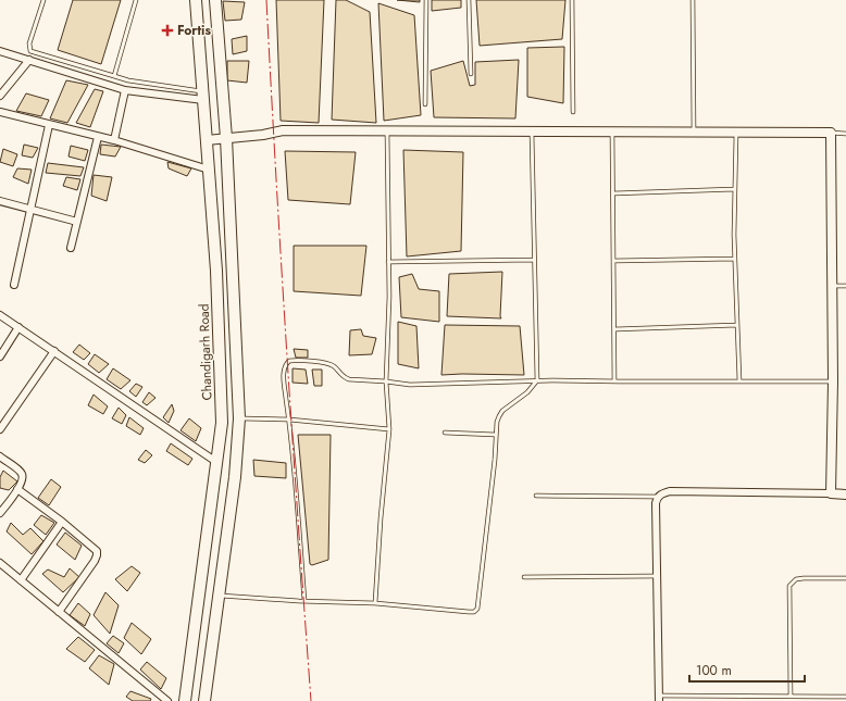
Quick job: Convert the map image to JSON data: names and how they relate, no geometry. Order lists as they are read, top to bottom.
{
  "streets": {
    "main road": ["Chandigarh Road"]
  },
  "places": {
    "health": ["Fortis"]
  },
  "scale_bar": "100 m"
}
